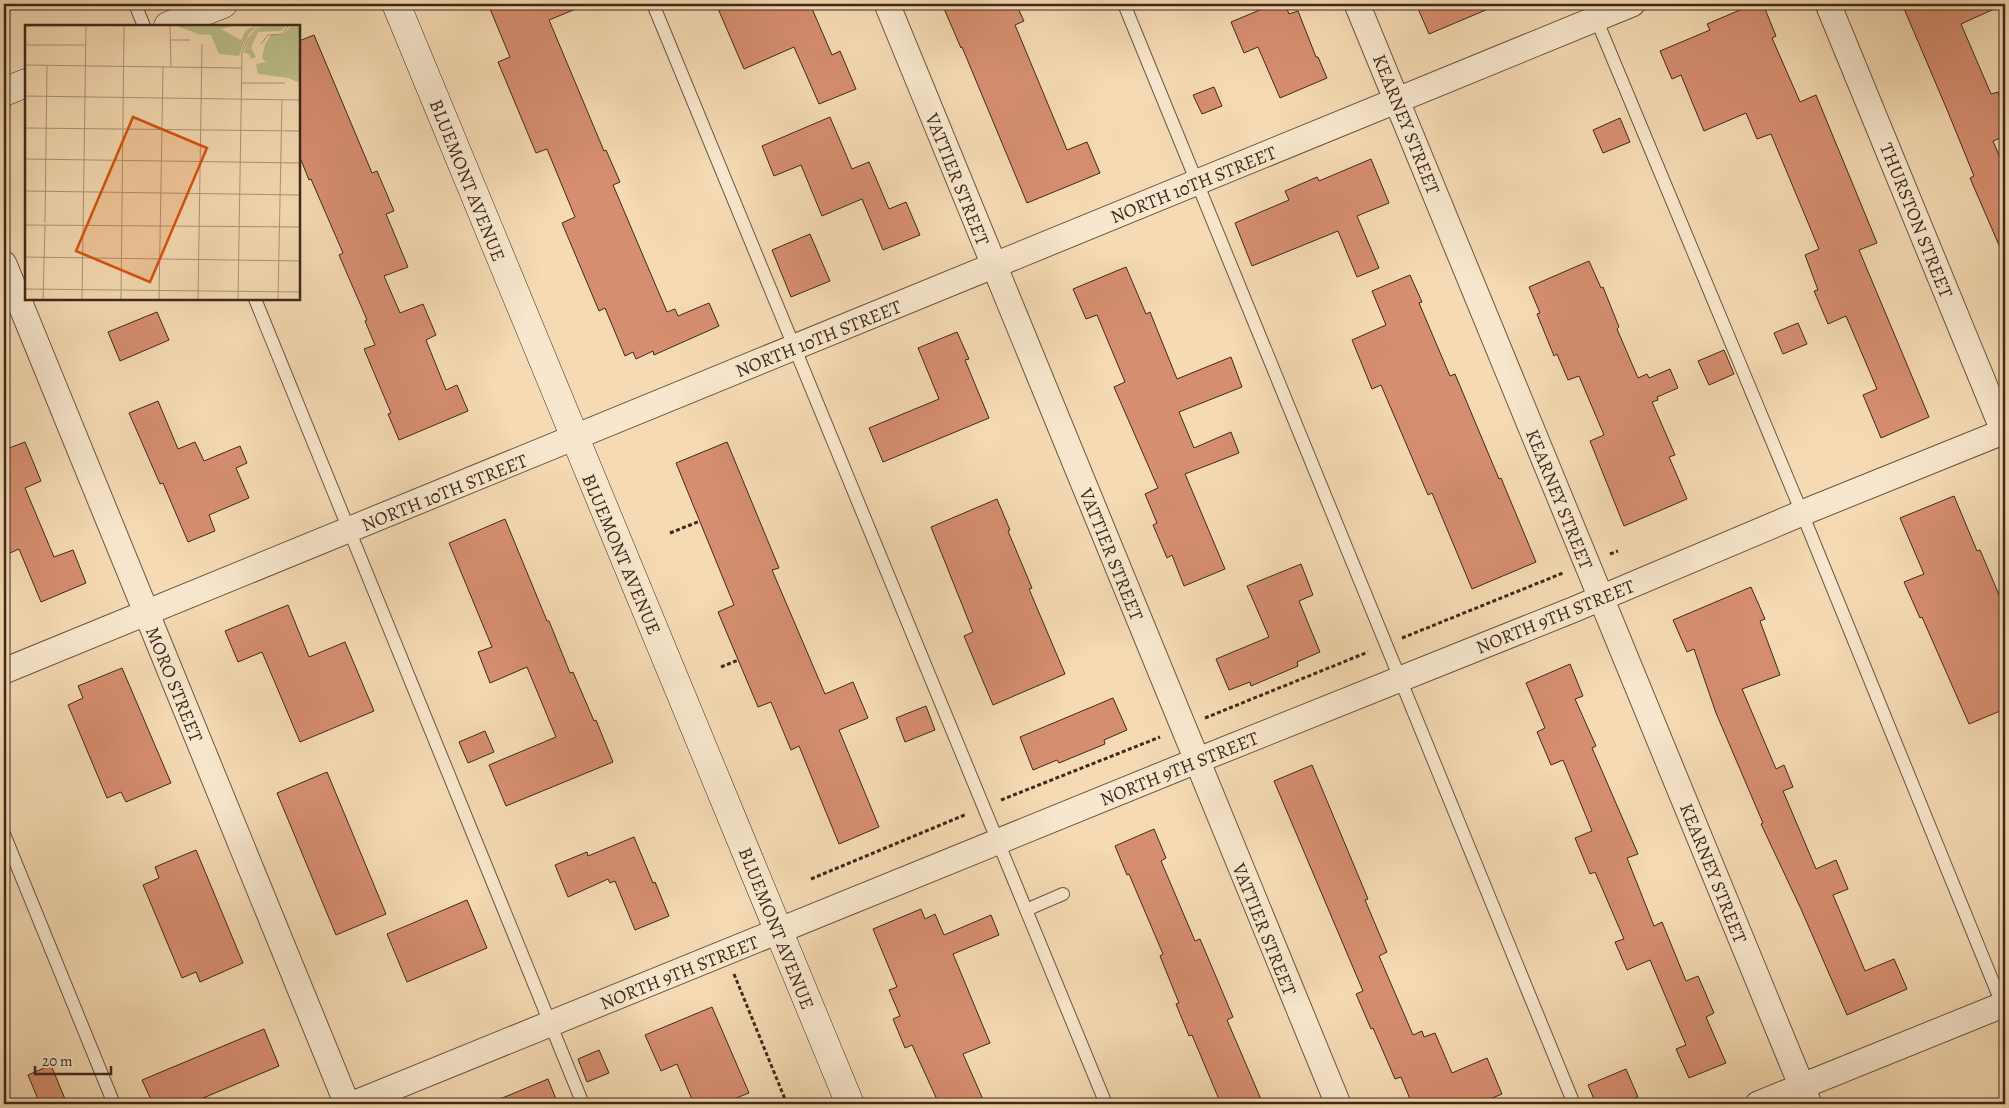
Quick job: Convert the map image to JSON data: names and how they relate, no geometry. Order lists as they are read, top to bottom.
{
  "streets": {
    "main road": ["BLUEMONT AVENUE"],
    "street": [
      "KEARNEY STREET",
      "VATTIER STREET",
      "NORTH 10TH STREET",
      "THURSTON STREET",
      "NORTH 9TH STREET",
      "MORO STREET"
    ]
  },
  "crossings": [
    ["KEARNEY STREET", "NORTH 10TH STREET"],
    ["KEARNEY STREET", "NORTH 9TH STREET"],
    ["VATTIER STREET", "NORTH 10TH STREET"],
    ["VATTIER STREET", "NORTH 9TH STREET"],
    ["BLUEMONT AVENUE", "NORTH 10TH STREET"],
    ["BLUEMONT AVENUE", "NORTH 9TH STREET"],
    ["NORTH 10TH STREET", "MORO STREET"],
    ["THURSTON STREET", "NORTH 9TH STREET"]
  ],
  "scale_bar": "20 m"
}
